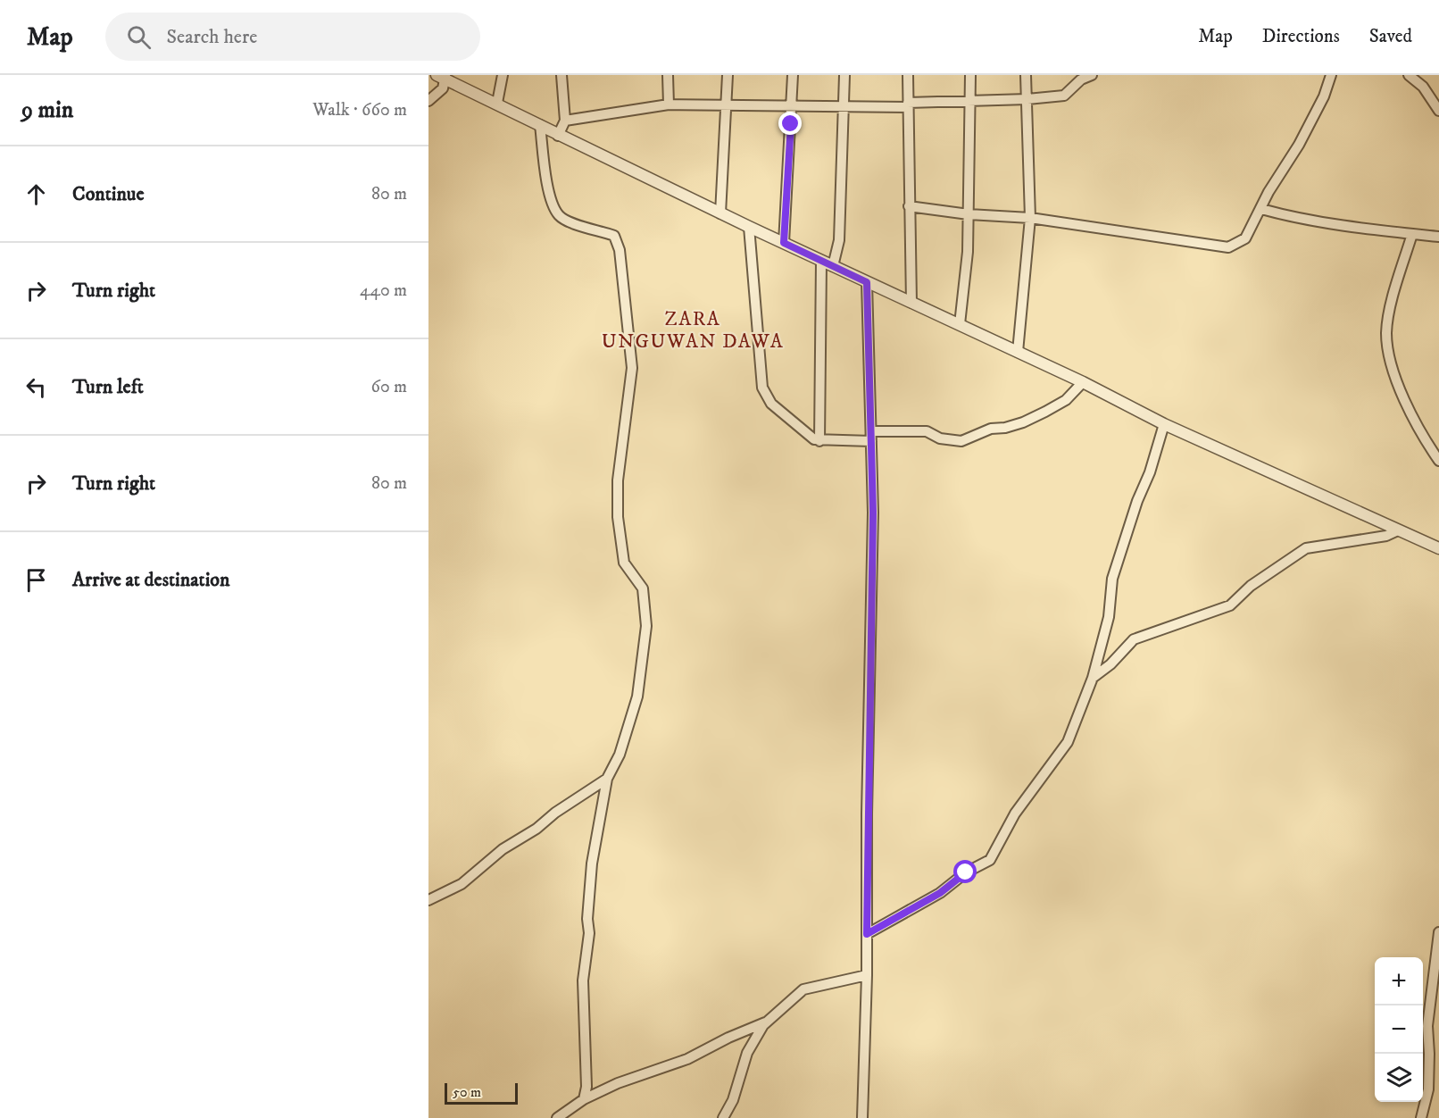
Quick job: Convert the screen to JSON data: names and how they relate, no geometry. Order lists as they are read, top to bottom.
{
  "districts": ["ZARA UNGUWAN DAWA"],
  "scale_bar": "50 m",
  "page": {
    "header": "Map",
    "search": "Search here",
    "nav": ["Map", "Directions", "Saved"],
    "heading": ["9 min", "Walk · 660 m"],
    "list": [
      ["Continue", "80 m"],
      ["Turn right", "440 m"],
      ["Turn left", "60 m"],
      ["Turn right", "80 m"],
      "Arrive at destination"
    ],
    "map_buttons": ["+", "−"],
    "scale": "50 m"
  }
}
